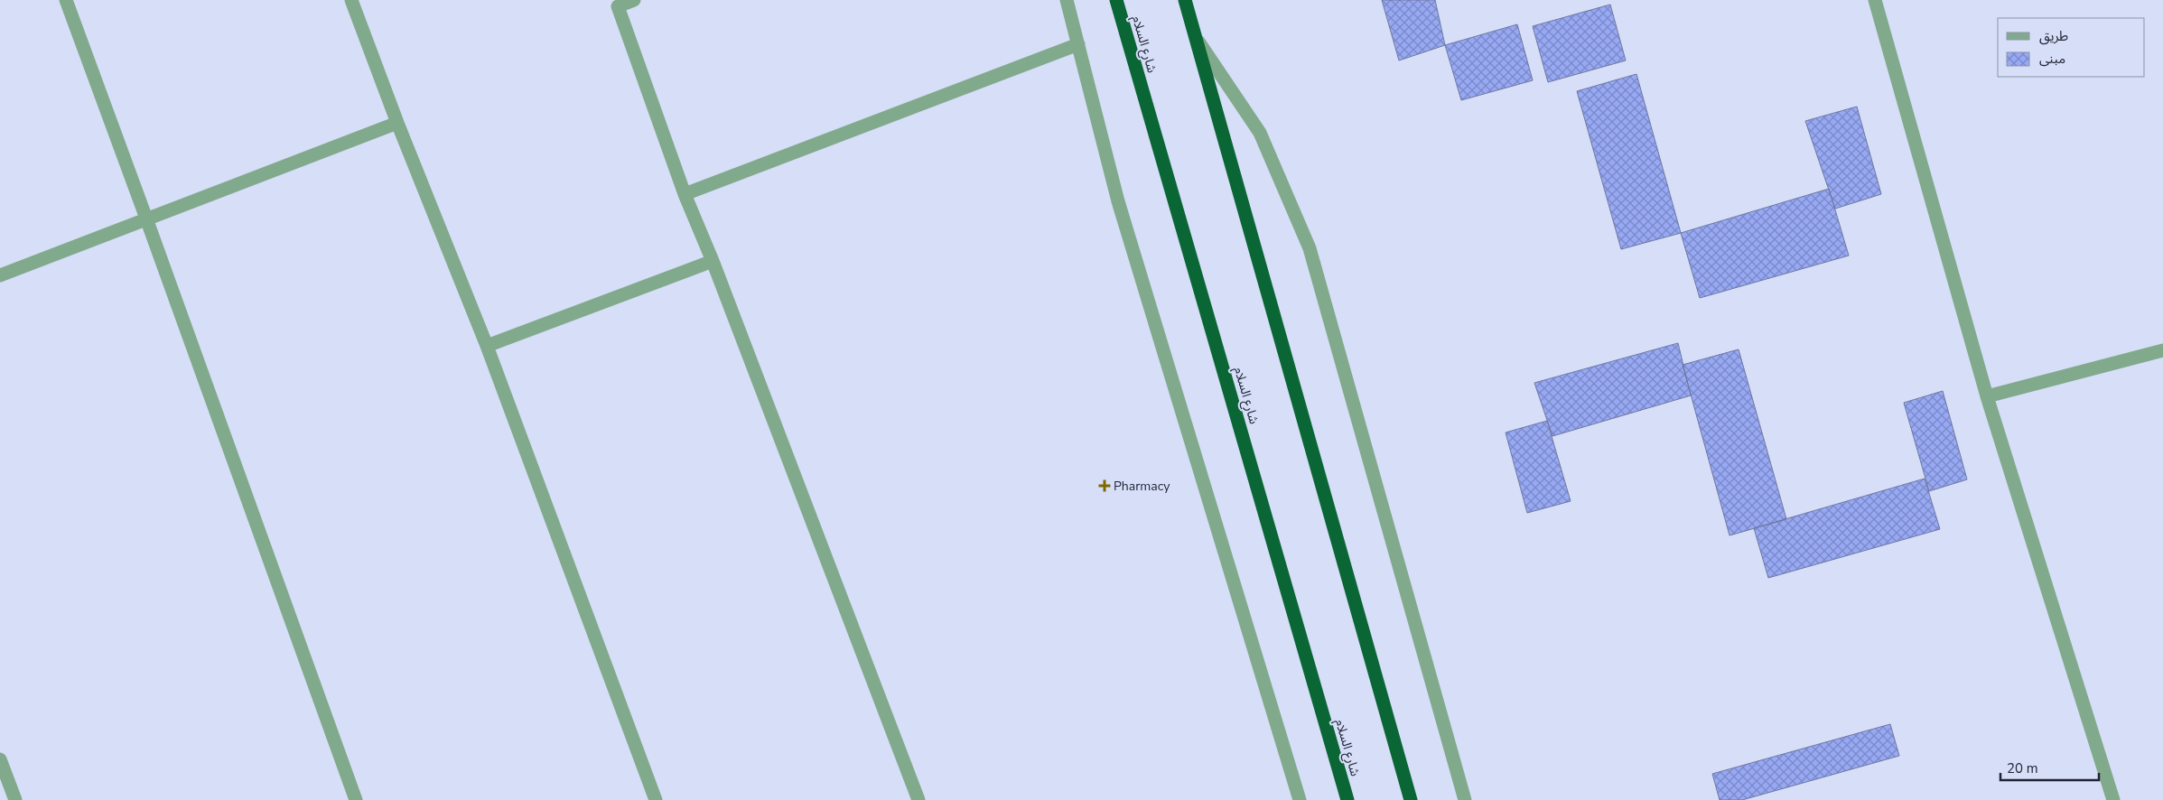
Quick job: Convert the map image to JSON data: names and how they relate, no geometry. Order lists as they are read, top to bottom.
{
  "streets": {
    "highway": ["شارع السلام"]
  },
  "places": {
    "health": ["Pharmacy"]
  },
  "legend": ["طريق", "مبنى"],
  "scale_bar": "20 m"
}
